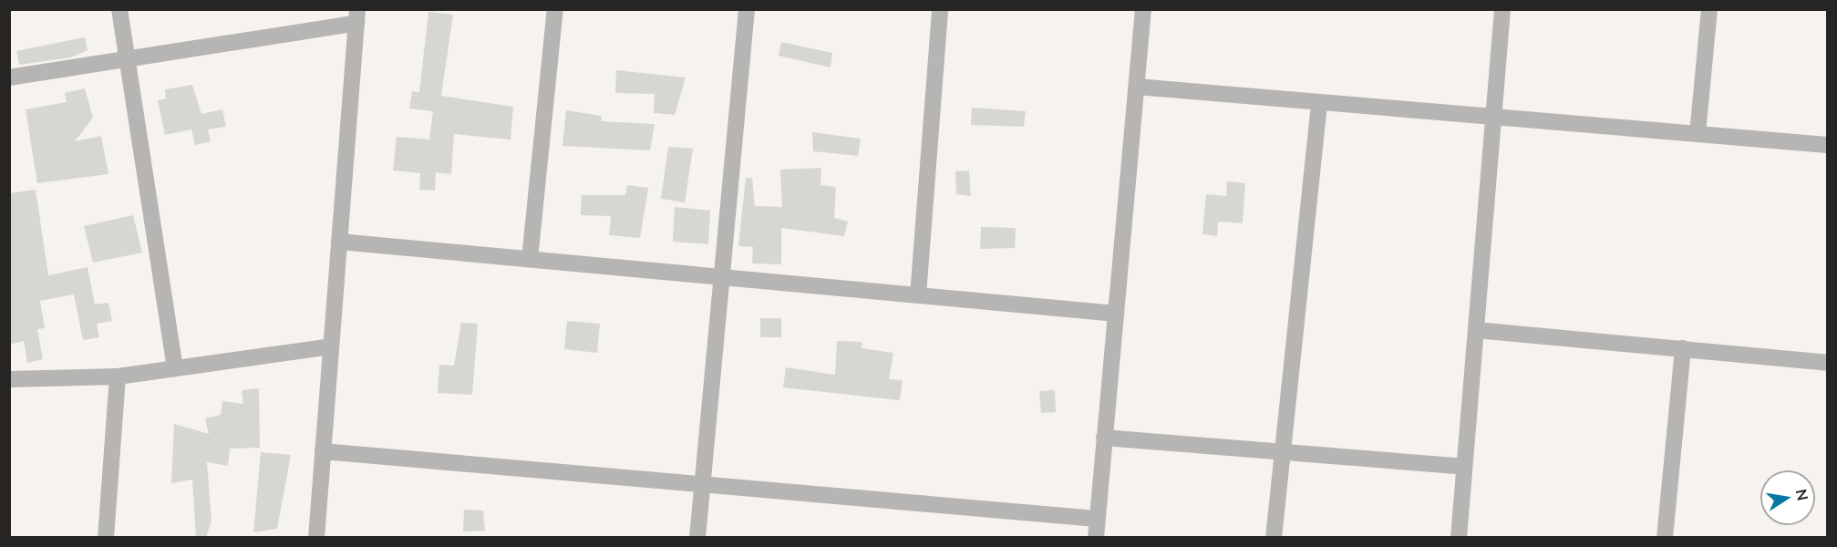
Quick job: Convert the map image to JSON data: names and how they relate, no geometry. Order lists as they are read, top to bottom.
{
  "north": "right"
}
